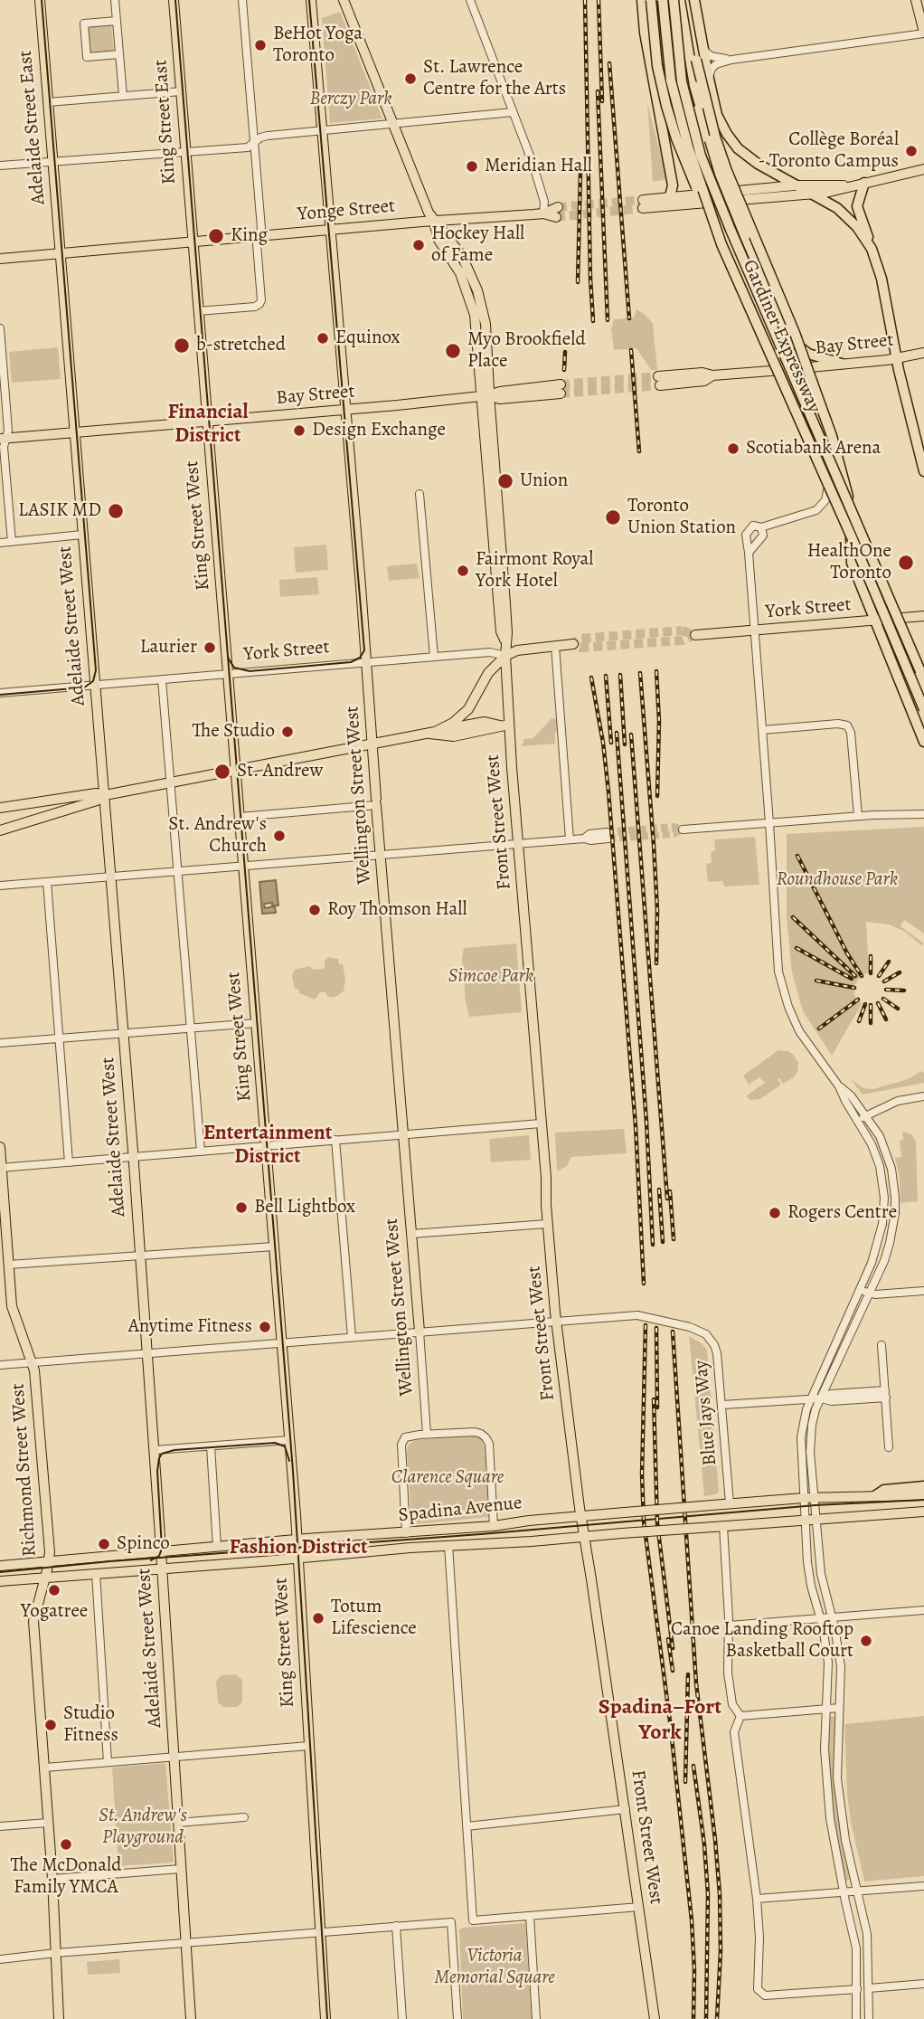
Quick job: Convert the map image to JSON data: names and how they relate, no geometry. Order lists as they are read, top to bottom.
{
  "streets": {
    "highway": ["Gardiner Expressway"],
    "main road": [
      "King Street East",
      "Adelaide Street East",
      "Yonge Street",
      "Bay Street",
      "King Street West",
      "York Street",
      "Adelaide Street West",
      "Wellington Street West",
      "Front Street West",
      "Richmond Street West",
      "Spadina Avenue"
    ],
    "street": ["Blue Jays Way"]
  },
  "crossings": [
    ["King Street East", "Yonge Street"],
    ["King Street East", "King Street West"],
    ["Adelaide Street East", "Yonge Street"],
    ["Adelaide Street East", "Adelaide Street West"],
    ["Yonge Street", "King Street West"],
    ["Yonge Street", "Adelaide Street West"],
    ["Yonge Street", "Wellington Street West"],
    ["Yonge Street", "Front Street West"],
    ["Bay Street", "King Street West"],
    ["Bay Street", "Adelaide Street West"],
    ["Bay Street", "Wellington Street West"],
    ["Bay Street", "Front Street West"],
    ["King Street West", "York Street"],
    ["King Street West", "Blue Jays Way"],
    ["King Street West", "Spadina Avenue"],
    ["York Street", "Adelaide Street West"],
    ["York Street", "Wellington Street West"],
    ["York Street", "Front Street West"],
    ["Adelaide Street West", "Blue Jays Way"],
    ["Adelaide Street West", "Spadina Avenue"],
    ["Wellington Street West", "Blue Jays Way"],
    ["Front Street West", "Blue Jays Way"],
    ["Front Street West", "Spadina Avenue"],
    ["Blue Jays Way", "Richmond Street West"],
    ["Blue Jays Way", "Spadina Avenue"],
    ["Richmond Street West", "Spadina Avenue"]
  ],
  "districts": [
    "Financial District",
    "Entertainment District",
    "Fashion District",
    "Spadina–Fort York"
  ],
  "parks": [
    "Berczy Park",
    "Roundhouse Park",
    "Simcoe Park",
    "Clarence Square",
    "St. Andrew's Playground",
    "Victoria Memorial Square"
  ],
  "places": [
    "BeHot Yoga Toronto",
    "St. Lawrence Centre for the Arts",
    "Collège Boréal - Toronto Campus",
    "Meridian Hall",
    "King",
    "Hockey Hall of Fame",
    "Equinox",
    "b-stretched",
    "Myo Brookfield Place",
    "Design Exchange",
    "Scotiabank Arena",
    "Union",
    "LASIK MD",
    "Toronto Union Station",
    "HealthOne Toronto",
    "Fairmont Royal York Hotel",
    "Laurier",
    "The Studio",
    "St. Andrew",
    "St. Andrew's Church",
    "Roy Thomson Hall",
    "Bell Lightbox",
    "Rogers Centre",
    "Anytime Fitness",
    "Spinco",
    "Yogatree",
    "Totum Lifescience",
    "Canoe Landing Rooftop Basketball Court",
    "Studio Fitness",
    "The McDonald Family YMCA"
  ]
}
